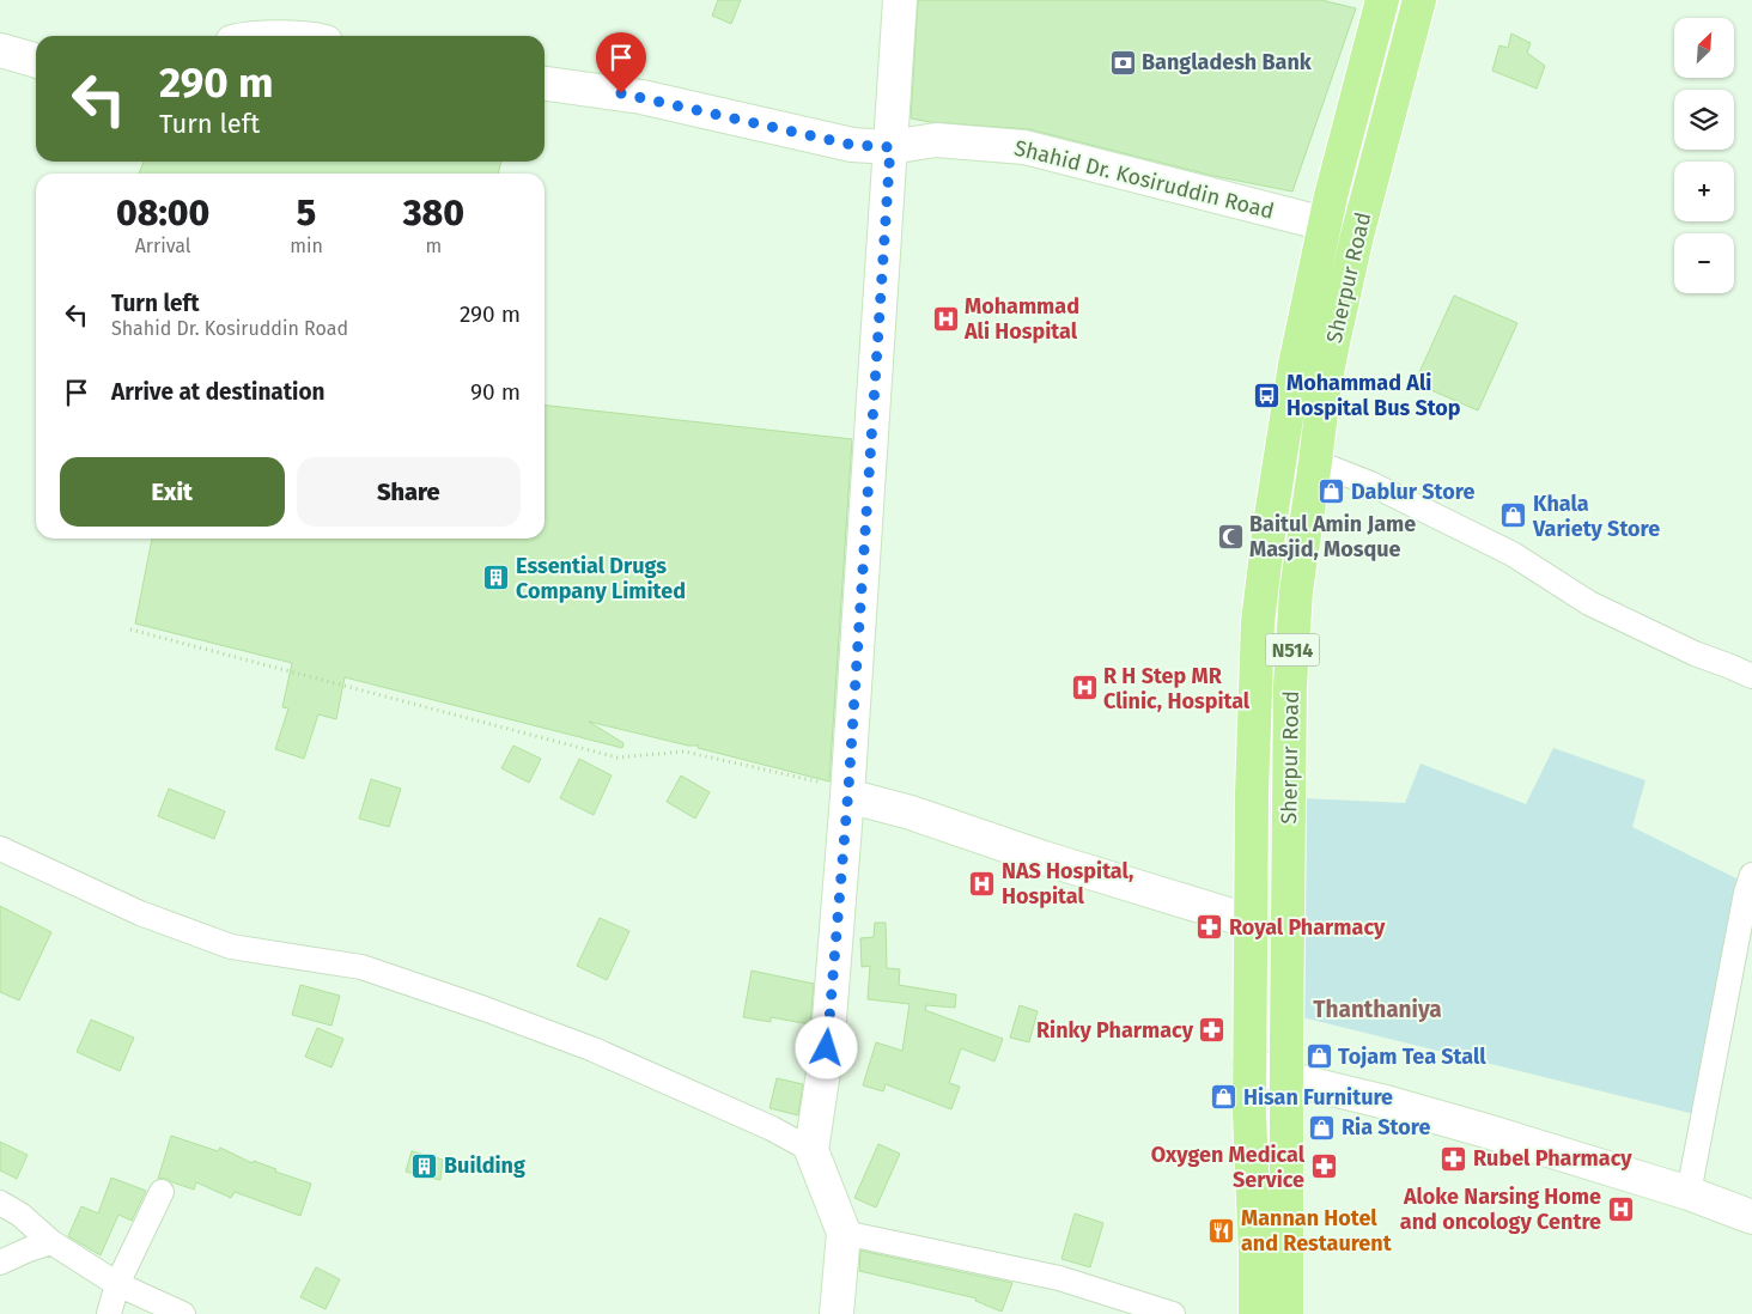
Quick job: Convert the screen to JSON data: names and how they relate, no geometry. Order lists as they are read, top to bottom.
{
  "streets": {
    "highway": ["Sherpur Road", "N514"],
    "street": ["Shahid Dr. Kosiruddin Road"]
  },
  "crossings": [
    ["Shahid Dr. Kosiruddin Road", "Sherpur Road"]
  ],
  "districts": ["Thanthaniya"],
  "places": {
    "bank": ["Bangladesh Bank"],
    "hospital": [
      "Mohammad Ali Hospital",
      "R H Step MR Clinic, Hospital",
      "NAS Hospital, Hospital",
      "Aloke Narsing Home and oncology Centre"
    ],
    "bus stop": ["Mohammad Ali Hospital Bus Stop"],
    "shop": [
      "Dablur Store",
      "Khala Variety Store",
      "Tojam Tea Stall",
      "Hisan Furniture",
      "Ria Store"
    ],
    "mosque": ["Baitul Amin Jame Masjid, Mosque"],
    "building": ["Essential Drugs Company Limited", "Building"],
    "pharmacy": [
      "Royal Pharmacy",
      "Rinky Pharmacy",
      "Rubel Pharmacy",
      "Oxygen Medical Service"
    ],
    "restaurant": ["Mannan Hotel and Restaurent"]
  },
  "north": "top right",
  "page": {
    "map_buttons": ["+", "−"],
    "turn": ["290 m", "Turn left"],
    "eta": [
      "08:00",
      "Arrival",
      "5",
      "min",
      "380",
      "m"
    ],
    "list": [
      {
        "name": "Turn left",
        "note": "Shahid Dr. Kosiruddin Road",
        "value": "290 m"
      },
      {
        "name": "Arrive at destination",
        "value": "90 m"
      }
    ],
    "buttons": ["Exit", "Share"]
  }
}
